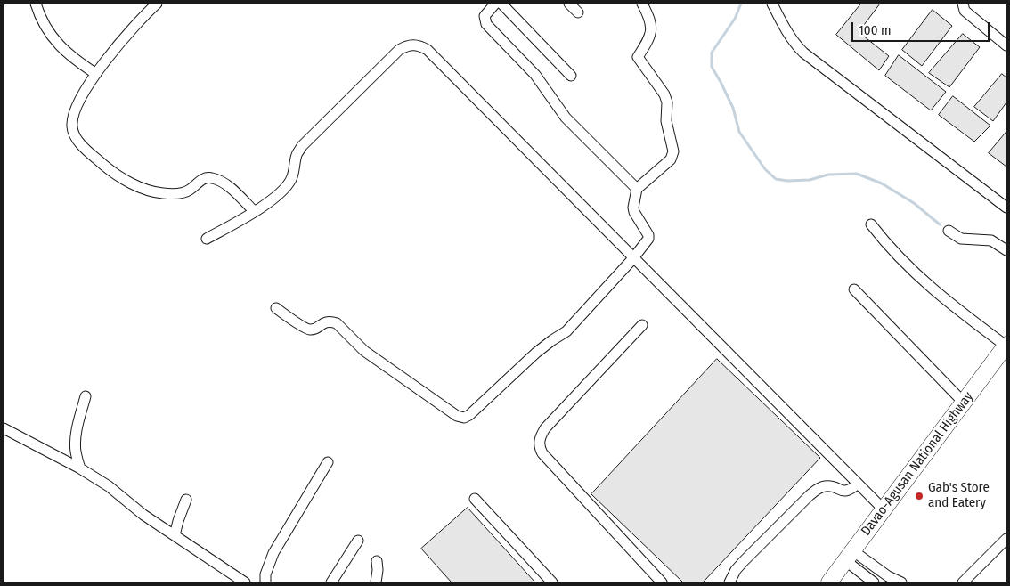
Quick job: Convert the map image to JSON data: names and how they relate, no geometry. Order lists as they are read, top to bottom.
{
  "streets": {
    "highway": ["Davao-Agusan National Highway"]
  },
  "places": ["Gab's Store and Eatery"],
  "scale_bar": "100 m"
}
